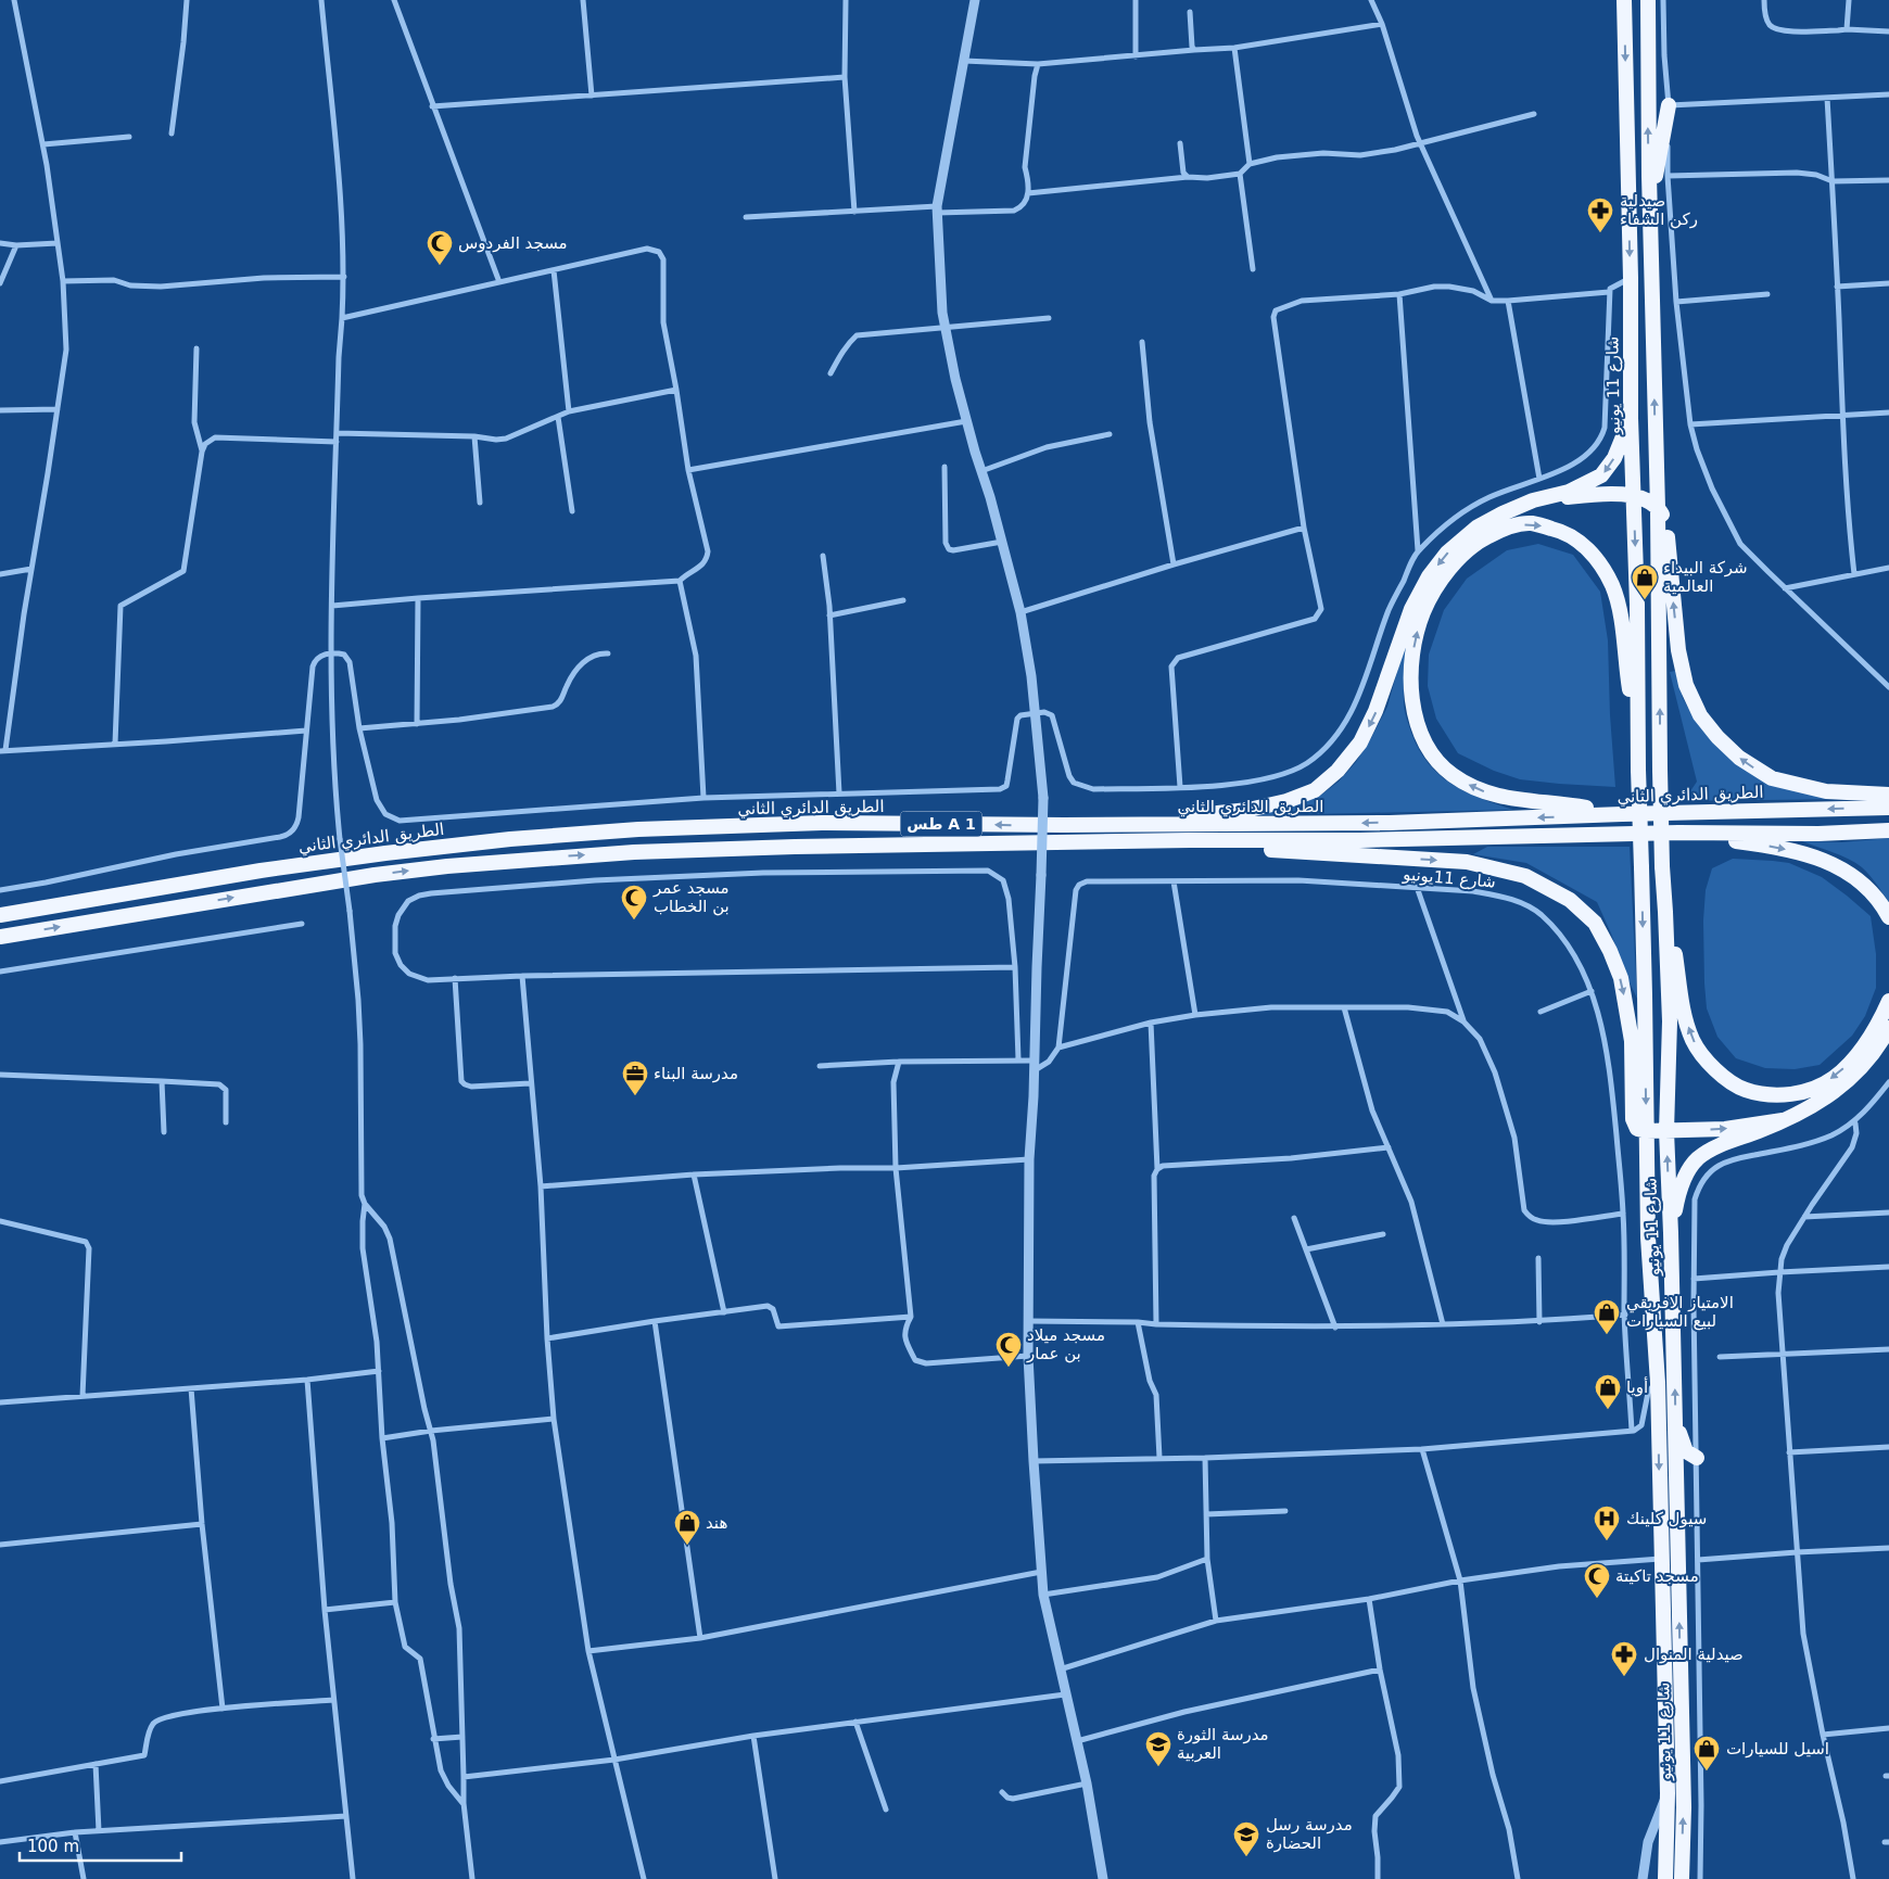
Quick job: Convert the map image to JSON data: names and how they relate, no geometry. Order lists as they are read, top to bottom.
{
  "streets": {
    "highway": ["شارع 11 يونيو", "الطريق الدائري الثاني", "طس A 1"],
    "street": ["شارع 11يونيو"]
  },
  "places": {
    "pharmacy": ["صيدلية ركن الشفاء", "صيدلية المنوال"],
    "mosque": [
      "مسجد الفردوس",
      "مسجد عمر بن الخطاب",
      "مسجد ميلاد بن عمار",
      "مسجد تاكيتة"
    ],
    "shop": [
      "شركة البيداء العالمية",
      "الامتياز الافريقي لبيع السيارات",
      "أويا",
      "هند",
      "اسيل للسيارات"
    ],
    "office": ["مدرسة البناء"],
    "hospital": ["سيول كلينك"],
    "school or university": ["مدرسة الثورة العربية", "مدرسة رسل الحضارة"]
  },
  "scale_bar": "100 m"
}
